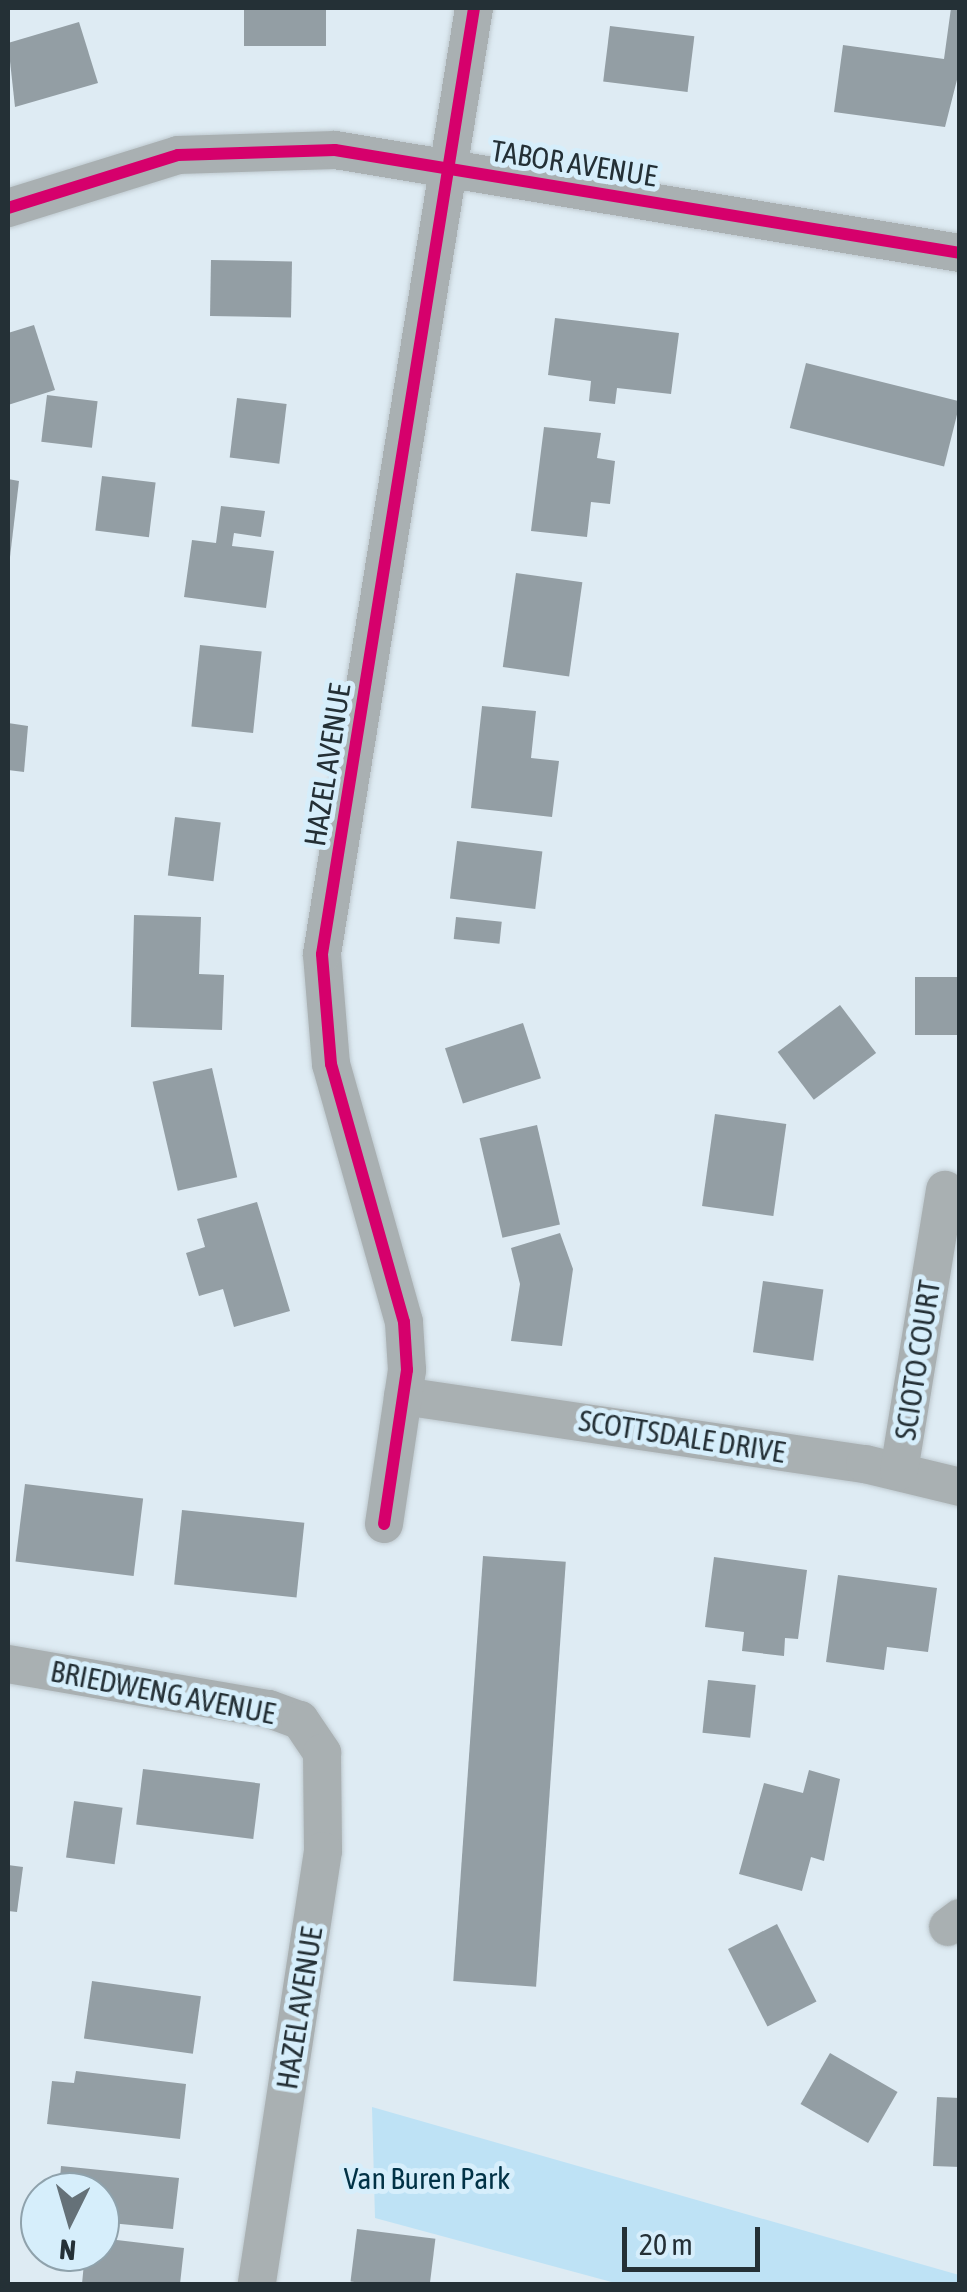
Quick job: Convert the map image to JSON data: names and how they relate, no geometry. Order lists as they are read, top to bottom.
{
  "streets": {
    "street": [
      "TABOR AVENUE",
      "HAZEL AVENUE",
      "SCIOTO COURT",
      "SCOTTSDALE DRIVE",
      "BRIEDWENG AVENUE"
    ]
  },
  "crossings": [
    ["TABOR AVENUE", "HAZEL AVENUE"],
    ["HAZEL AVENUE", "SCOTTSDALE DRIVE"],
    ["HAZEL AVENUE", "BRIEDWENG AVENUE"],
    ["SCIOTO COURT", "SCOTTSDALE DRIVE"]
  ],
  "parks": ["Van Buren Park"],
  "scale_bar": "20 m",
  "north": "bottom"
}
